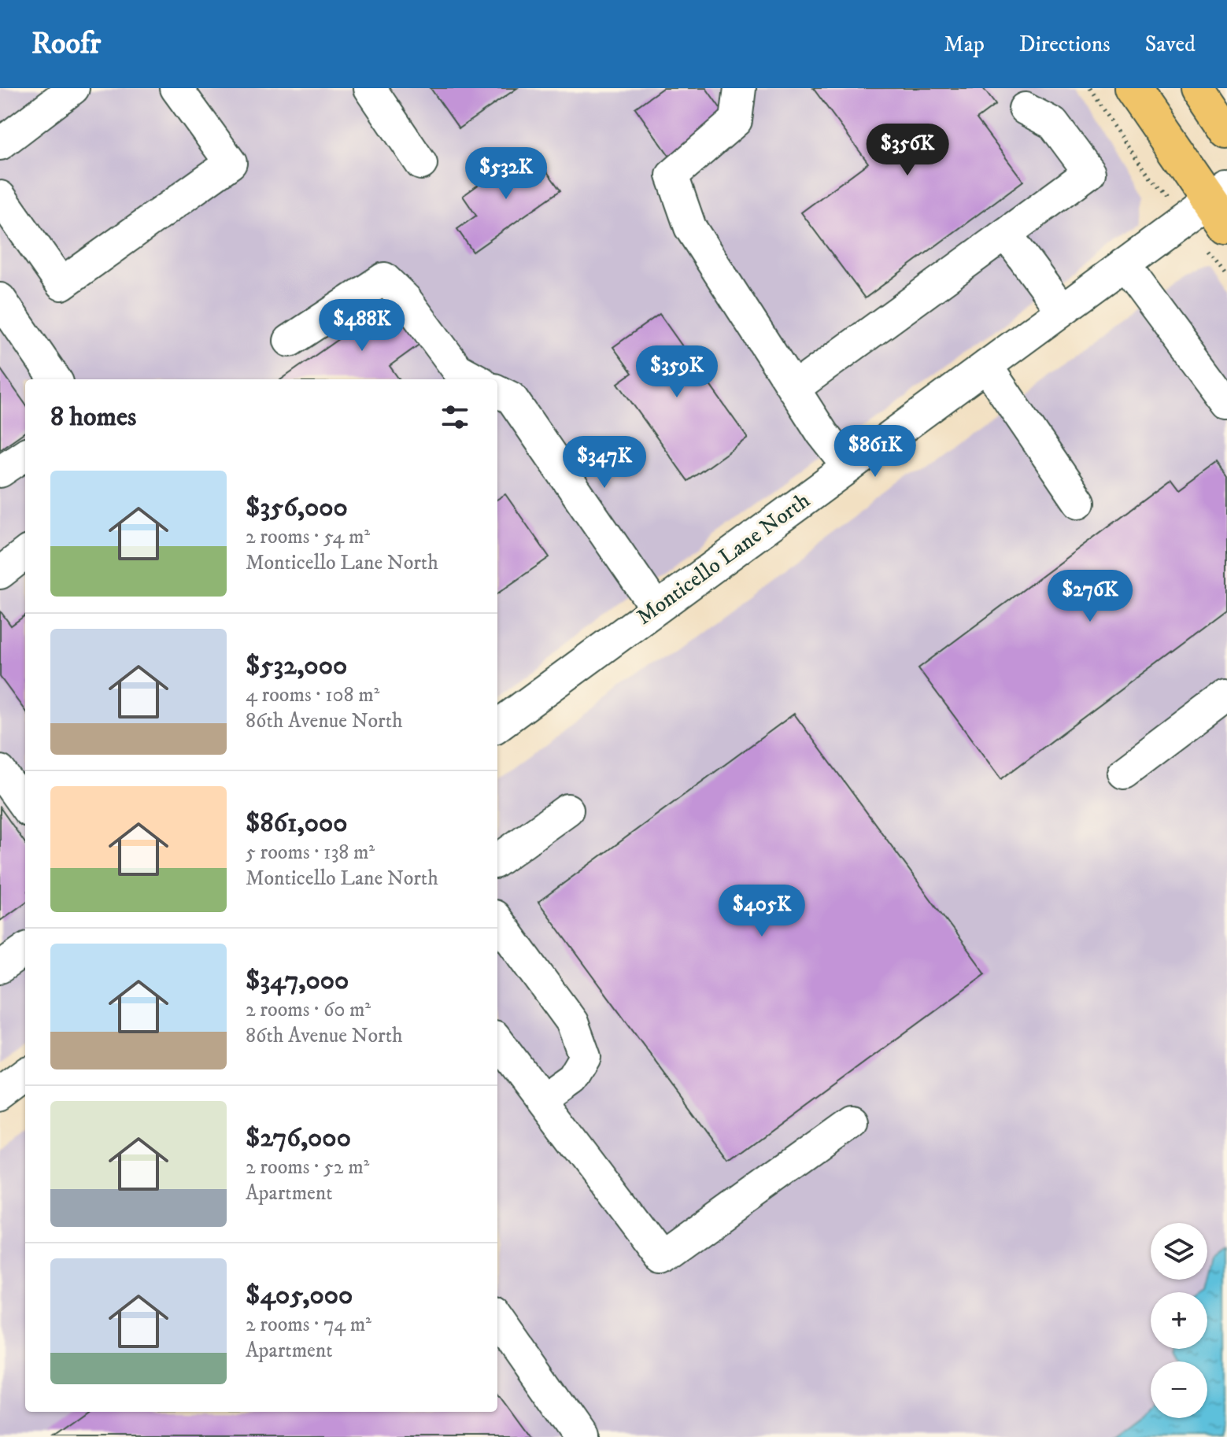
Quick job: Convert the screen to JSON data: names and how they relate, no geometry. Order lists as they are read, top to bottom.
{
  "streets": {
    "street": ["Monticello Lane North"]
  },
  "page": {
    "header": "Roofr",
    "nav": ["Map", "Directions", "Saved"],
    "price": [
      "$356K",
      "$532K",
      "$488K",
      "$359K",
      "$861K",
      "$347K",
      "$276K",
      "$405K"
    ],
    "heading": "8 homes",
    "list": [
      {
        "name": "$356,000",
        "note": "2 rooms · 54 m² · Monticello Lane North"
      },
      {
        "name": "$532,000",
        "note": "4 rooms · 108 m² · 86th Avenue North"
      },
      {
        "name": "$861,000",
        "note": "5 rooms · 138 m² · Monticello Lane North"
      },
      {
        "name": "$347,000",
        "note": "2 rooms · 60 m² · 86th Avenue North"
      },
      {
        "name": "$276,000",
        "note": "2 rooms · 52 m² · Apartment"
      },
      {
        "name": "$405,000",
        "note": "2 rooms · 74 m² · Apartment"
      }
    ],
    "map_buttons": ["+", "−"]
  }
}
